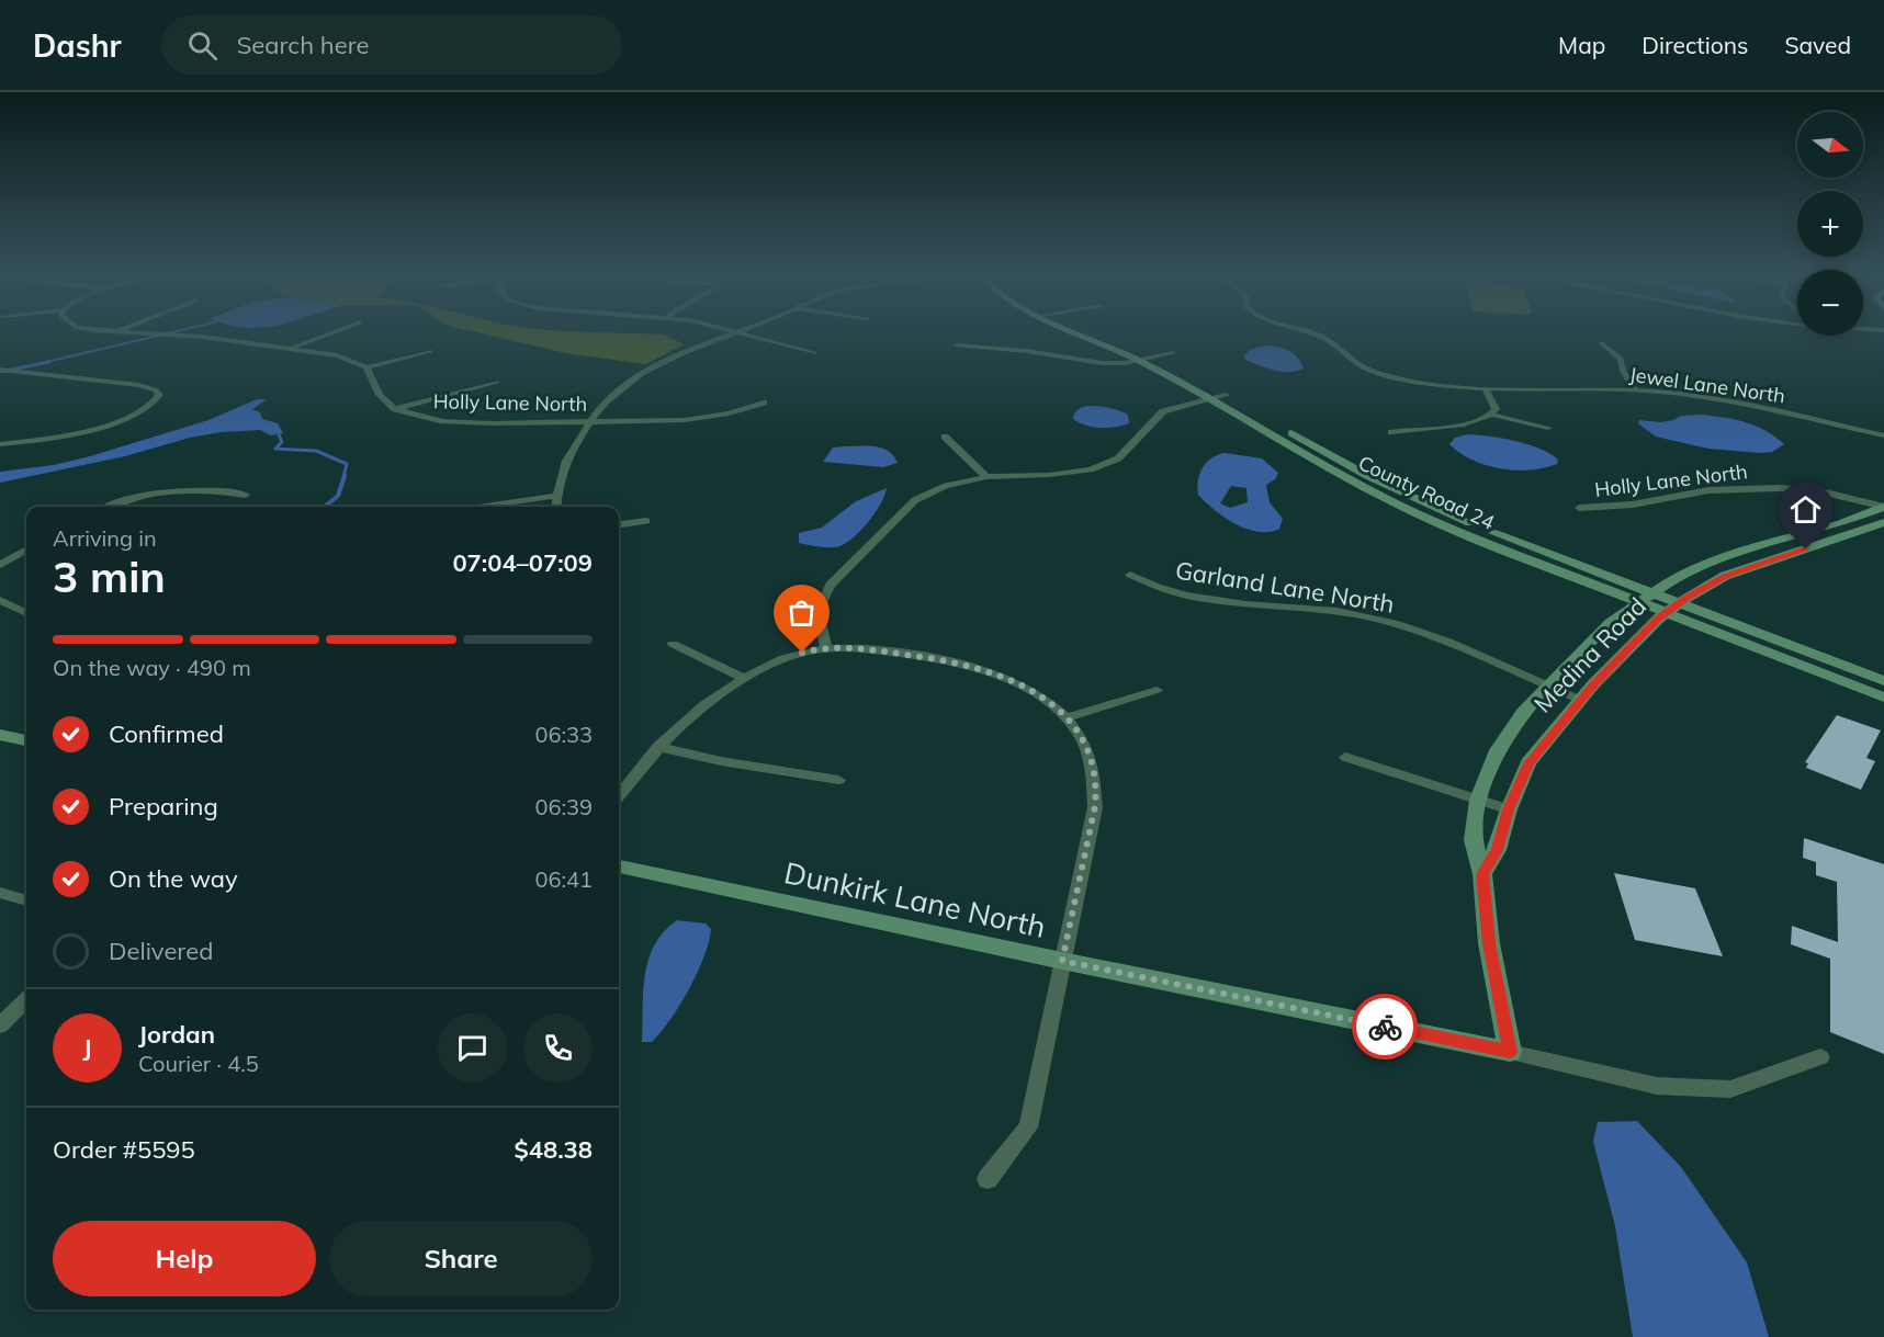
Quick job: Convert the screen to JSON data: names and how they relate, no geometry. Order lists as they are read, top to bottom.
{
  "streets": {
    "street": [
      "Jewel Lane North",
      "Holly Lane North",
      "County Road 24",
      "Garland Lane North",
      "Medina Road",
      "Dunkirk Lane North"
    ]
  },
  "crossings": [
    ["Holly Lane North", "Medina Road"],
    ["County Road 24", "Medina Road"],
    ["Garland Lane North", "Medina Road"],
    ["Medina Road", "Dunkirk Lane North"]
  ],
  "north": "right",
  "page": {
    "header": "Dashr",
    "search": "Search here",
    "nav": ["Map", "Directions", "Saved"],
    "map_buttons": ["+", "−"],
    "heading": ["3 min", "Arriving in", "07:04–07:09"],
    "panel": [
      "Jordan",
      "Courier · 4.5",
      "Order #5595",
      "$48.38"
    ],
    "bar": "On the way · 490 m",
    "list": [
      ["Confirmed", "06:33"],
      ["Preparing", "06:39"],
      ["On the way", "06:41"],
      "Delivered"
    ],
    "round": "J",
    "buttons": ["Help", "Share"]
  }
}
